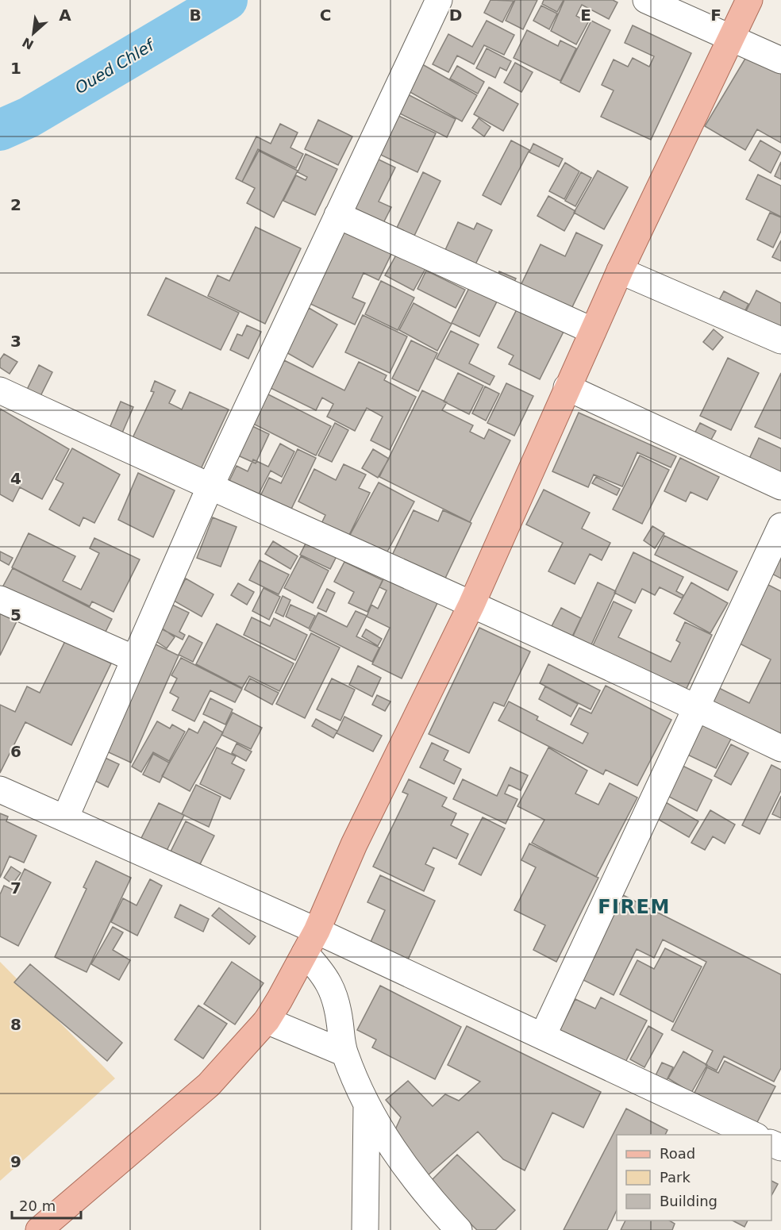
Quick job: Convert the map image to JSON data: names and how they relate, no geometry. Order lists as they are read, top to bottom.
{
  "districts": ["FIREM"],
  "water": ["Oued Chlef"],
  "legend": ["Road", "Park", "Building"],
  "scale_bar": "20 m",
  "north": "bottom left",
  "grid": {
    "columns": [
      "A",
      "B",
      "C",
      "D",
      "E",
      "F"
    ],
    "rows": [
      "1",
      "2",
      "3",
      "4",
      "5",
      "6",
      "7",
      "8",
      "9"
    ]
  }
}
